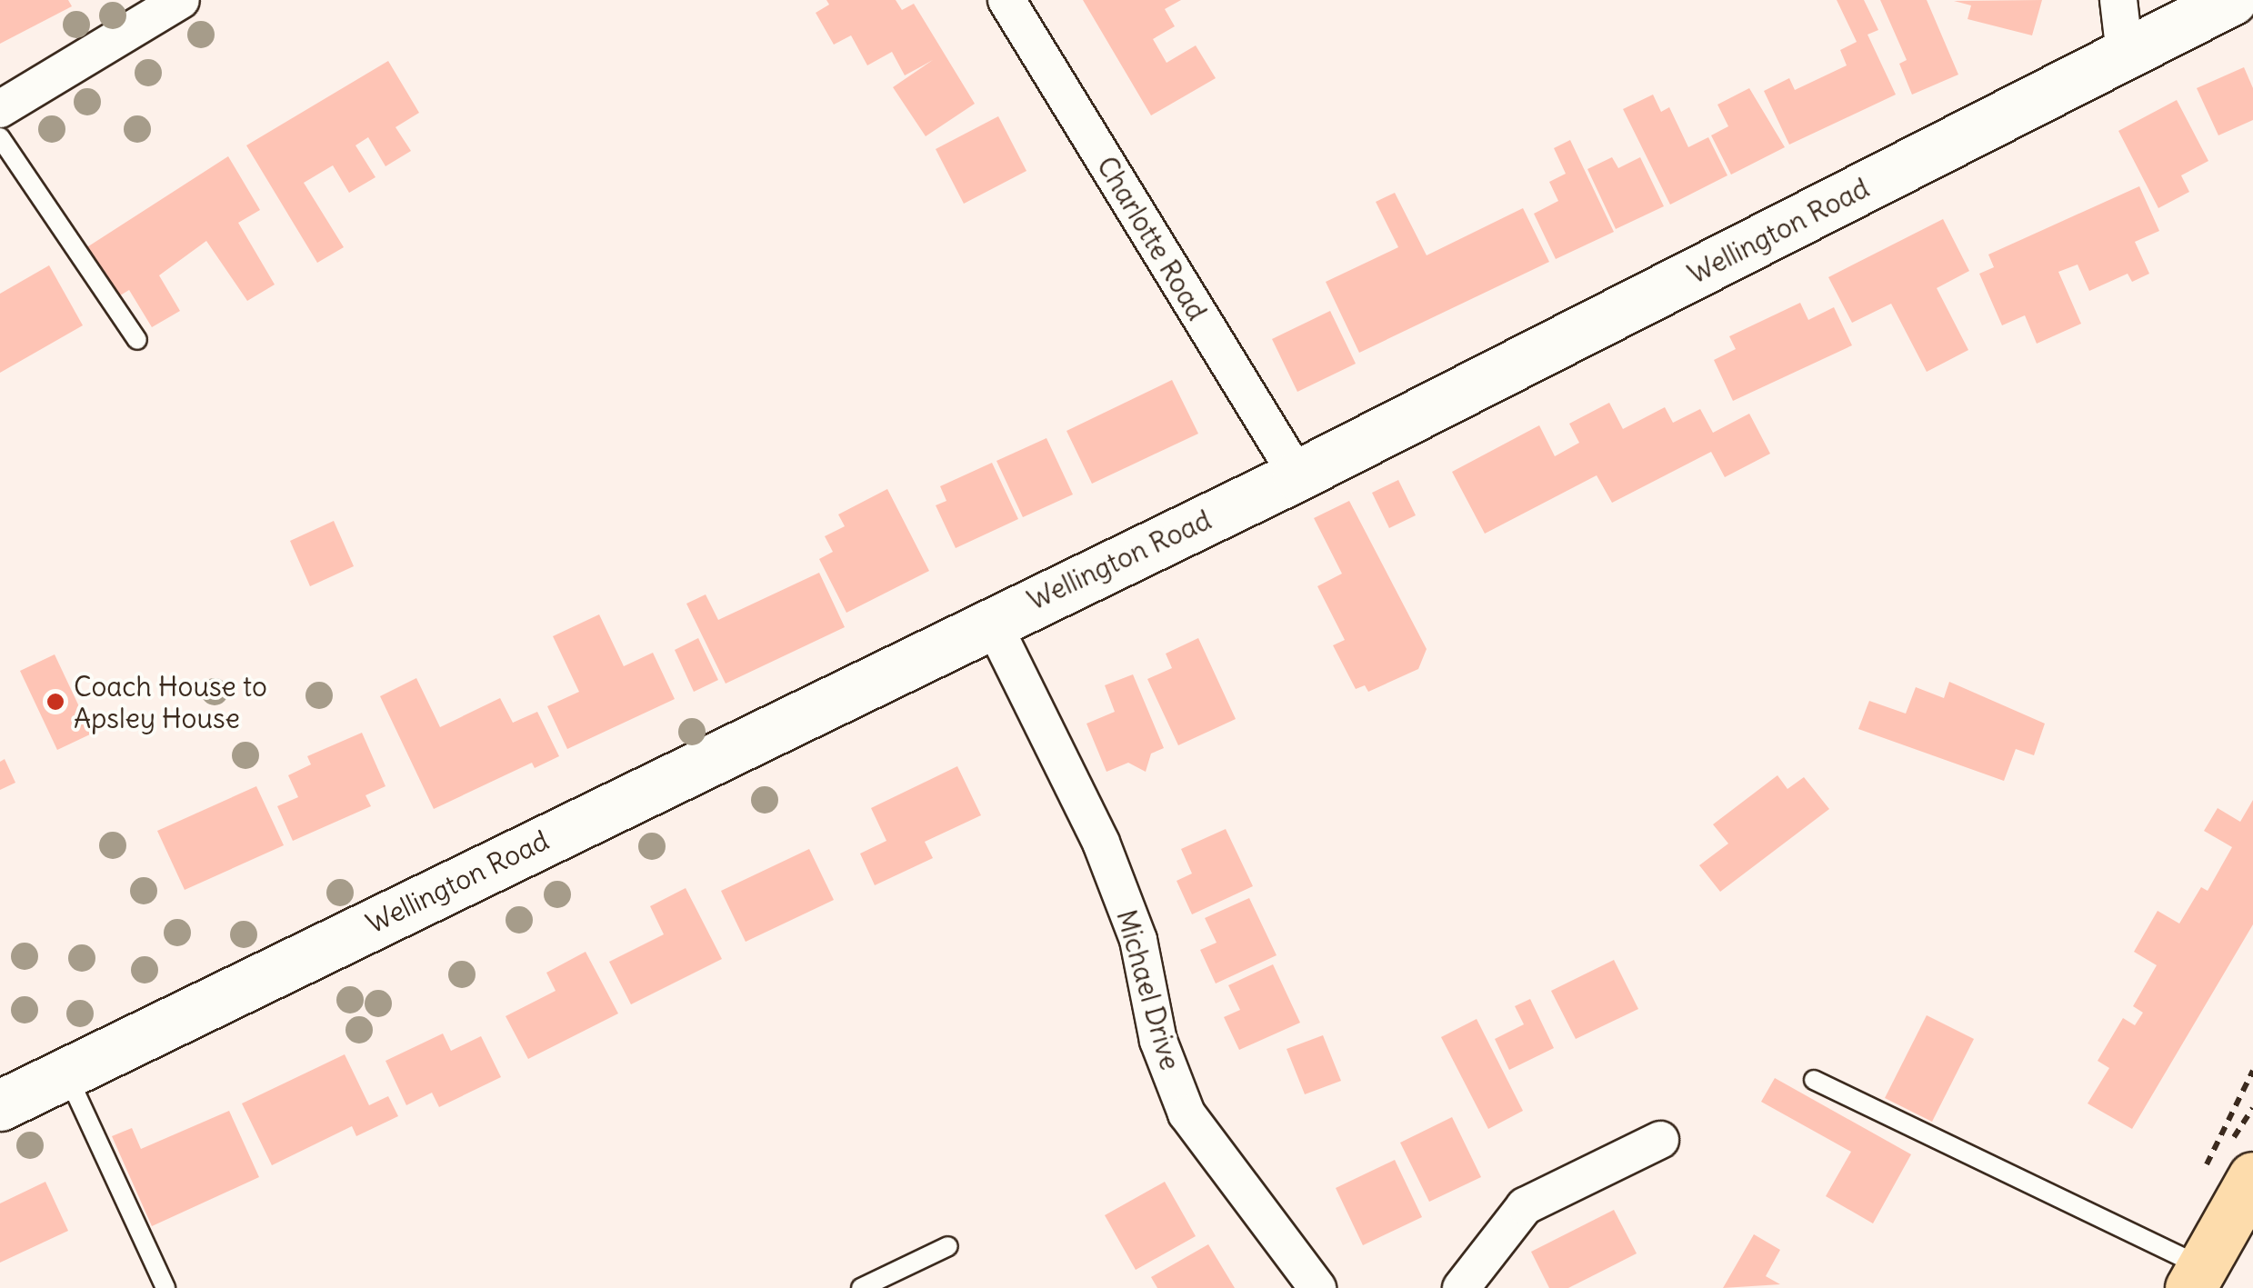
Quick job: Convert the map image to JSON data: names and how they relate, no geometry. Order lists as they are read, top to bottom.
{
  "streets": {
    "street": ["Wellington Road", "Charlotte Road", "Michael Drive"]
  },
  "crossings": [
    ["Wellington Road", "Charlotte Road"],
    ["Wellington Road", "Michael Drive"]
  ],
  "places": ["Coach House to Apsley House"]
}
